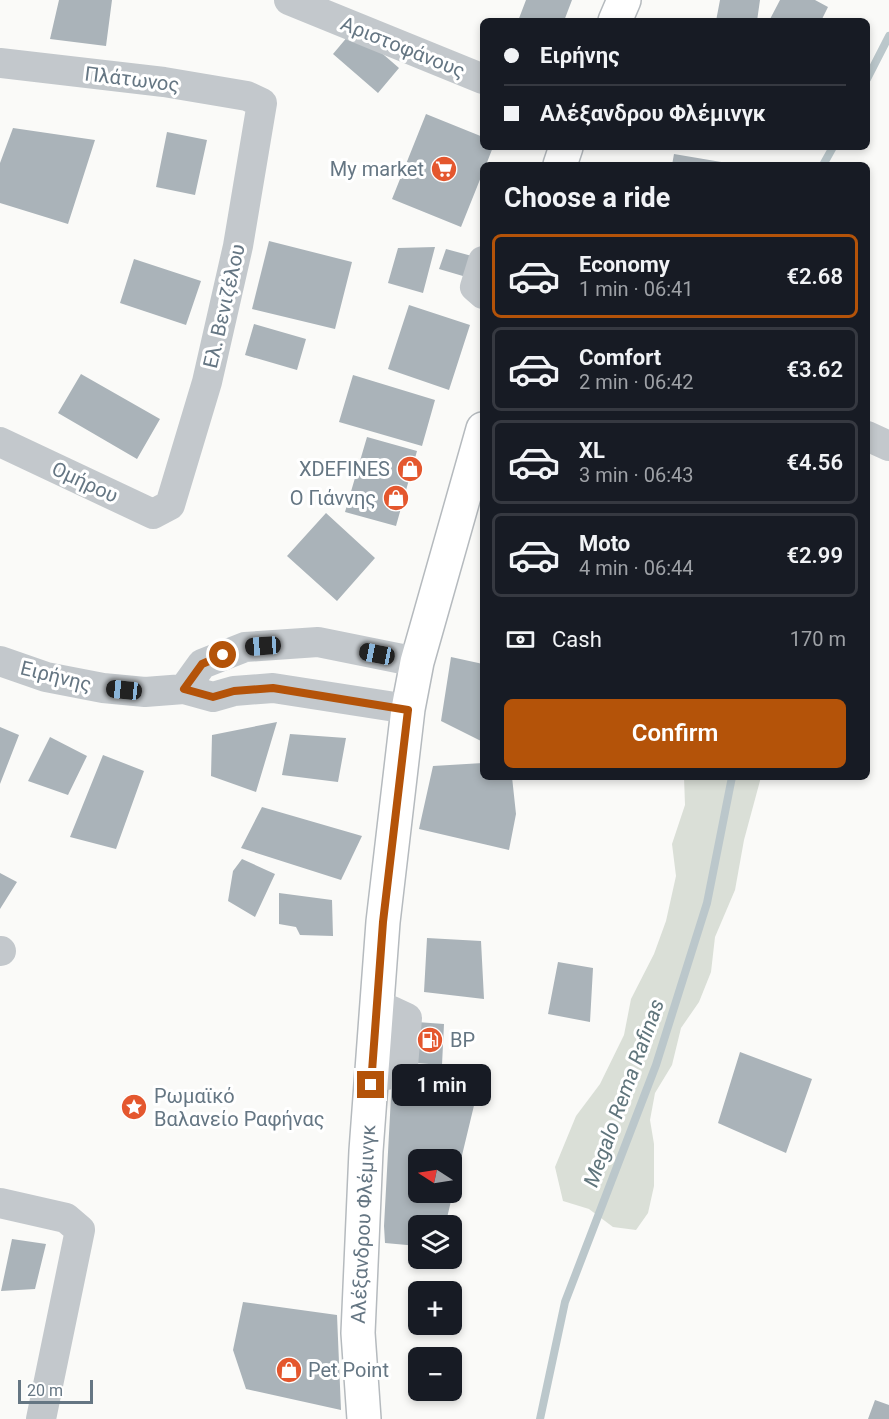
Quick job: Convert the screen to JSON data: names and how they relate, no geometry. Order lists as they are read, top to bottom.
{
  "streets": {
    "main road": ["Αλέξανδρου Φλέμινγκ"],
    "street": [
      "Αριστοφάνους",
      "Πλάτωνος",
      "Ελ. Βενιζέλου",
      "Ομήρου",
      "Ειρήνης"
    ]
  },
  "crossings": [
    ["Πλάτωνος", "Ελ. Βενιζέλου"],
    ["Ελ. Βενιζέλου", "Ομήρου"],
    ["Ειρήνης", "Αλέξανδρου Φλέμινγκ"]
  ],
  "water": ["Megalo Rema Rafinas"],
  "places": {
    "supermarket": ["My market"],
    "shop": ["XDEFINES", "Ο Γιάννης", "Pet Point"],
    "fuel station": ["BP"],
    "place": ["Ρωμαϊκό Βαλανείο Ραφήνας"]
  },
  "scale_bar": "20 m",
  "north": "left",
  "page": {
    "banner": ["Ειρήνης", "Αλέξανδρου Φλέμινγκ"],
    "heading": "Choose a ride",
    "list": [
      {
        "name": "Economy",
        "note": "1 min · 06:41",
        "value": "€2.68"
      },
      {
        "name": "Comfort",
        "note": "2 min · 06:42",
        "value": "€3.62"
      },
      {
        "name": "XL",
        "note": "3 min · 06:43",
        "value": "€4.56"
      },
      {
        "name": "Moto",
        "note": "4 min · 06:44",
        "value": "€2.99"
      }
    ],
    "pay": ["Cash", "170 m"],
    "buttons": "Confirm",
    "bubble": "1 min",
    "map_buttons": ["+", "−"],
    "scale": "20 m"
  }
}
